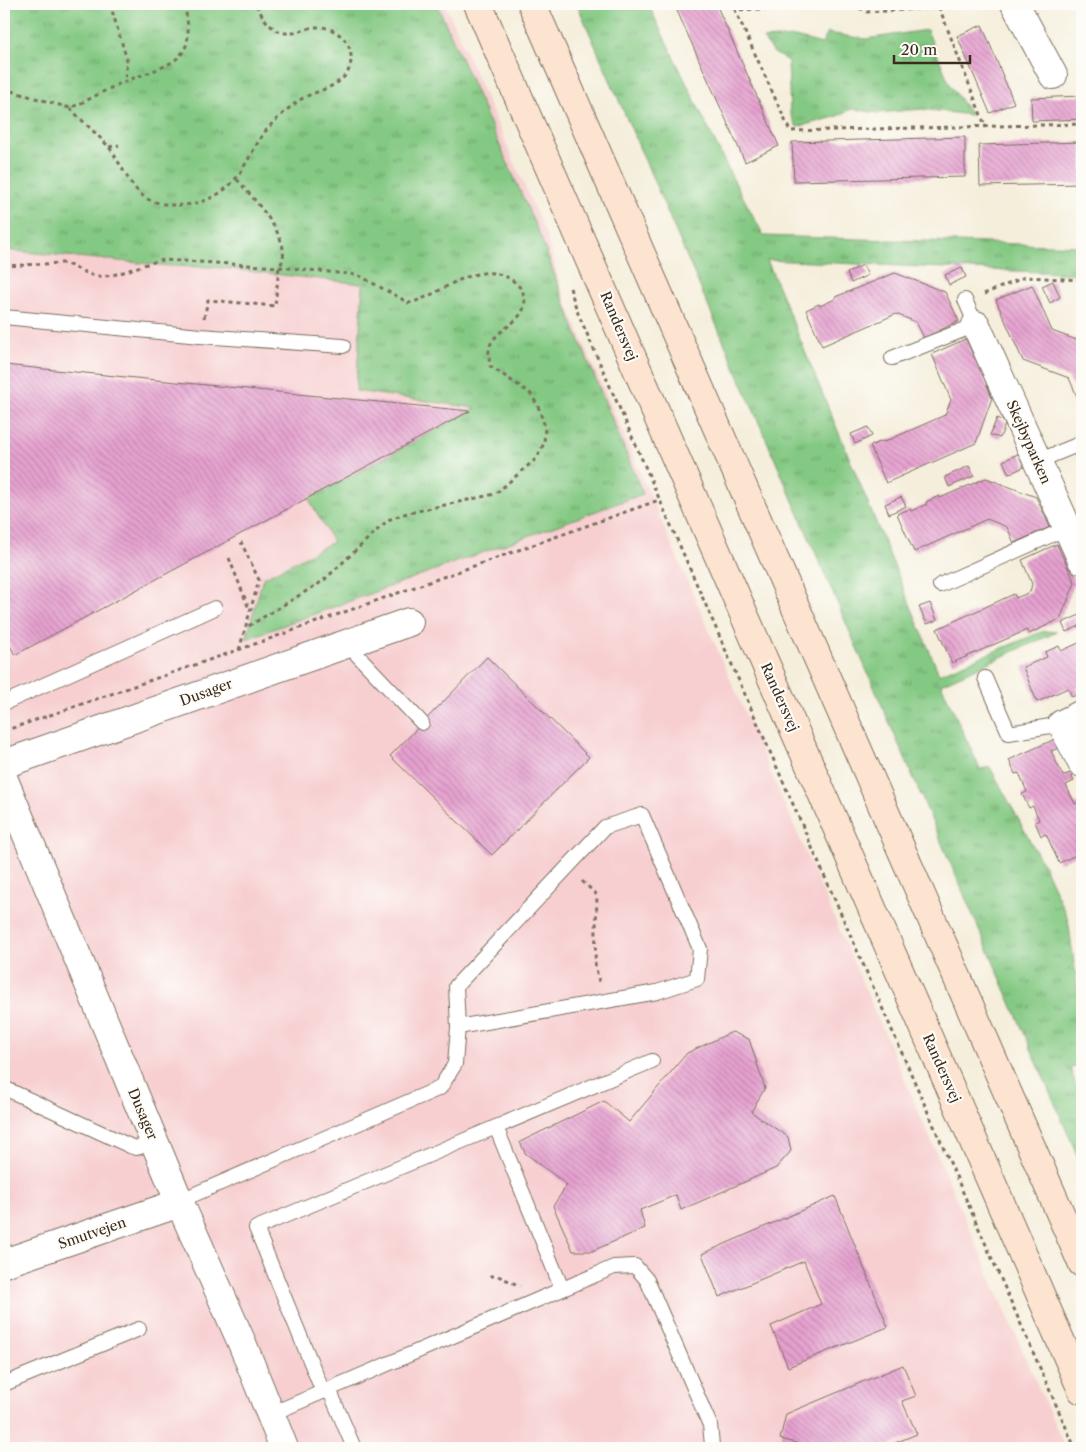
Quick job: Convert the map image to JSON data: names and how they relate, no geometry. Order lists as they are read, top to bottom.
{
  "streets": {
    "main road": ["Randersvej"],
    "street": ["Skejbyparken", "Dusager", "Smutvejen"]
  },
  "crossings": [
    ["Dusager", "Smutvejen"]
  ],
  "scale_bar": "20 m"
}
